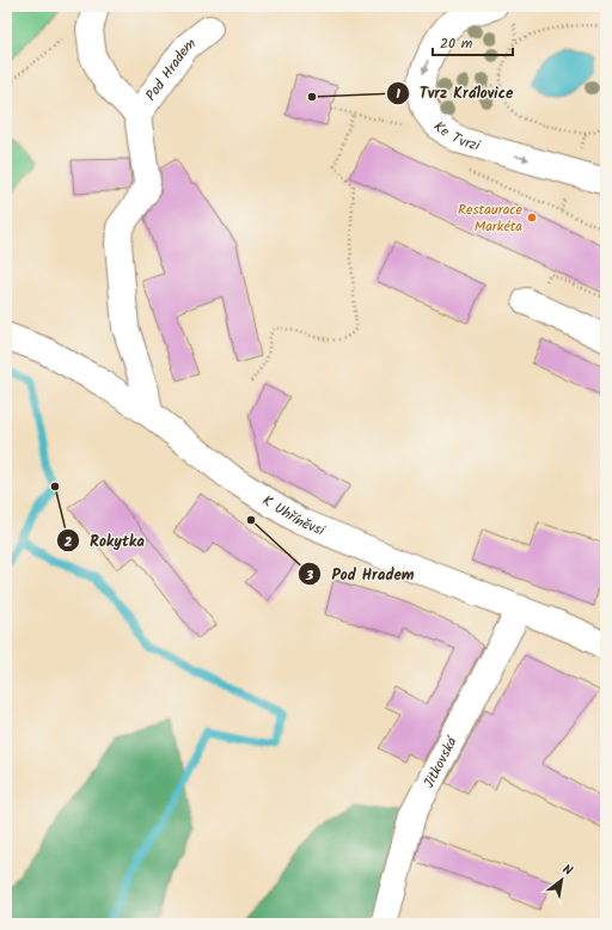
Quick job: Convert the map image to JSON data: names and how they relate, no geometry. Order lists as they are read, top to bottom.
{
  "streets": {
    "street": [
      "Pod Hradem",
      "Ke Tvrzi",
      "K Uhříněvsi",
      "Jitkovská"
    ]
  },
  "crossings": [
    ["Pod Hradem", "K Uhříněvsi"],
    ["K Uhříněvsi", "Jitkovská"]
  ],
  "places": [
    "Tvrz Královice",
    "Restaurace Markéta",
    "Rokytka",
    "Pod Hradem"
  ],
  "scale_bar": "20 m",
  "north": "top right"
}
